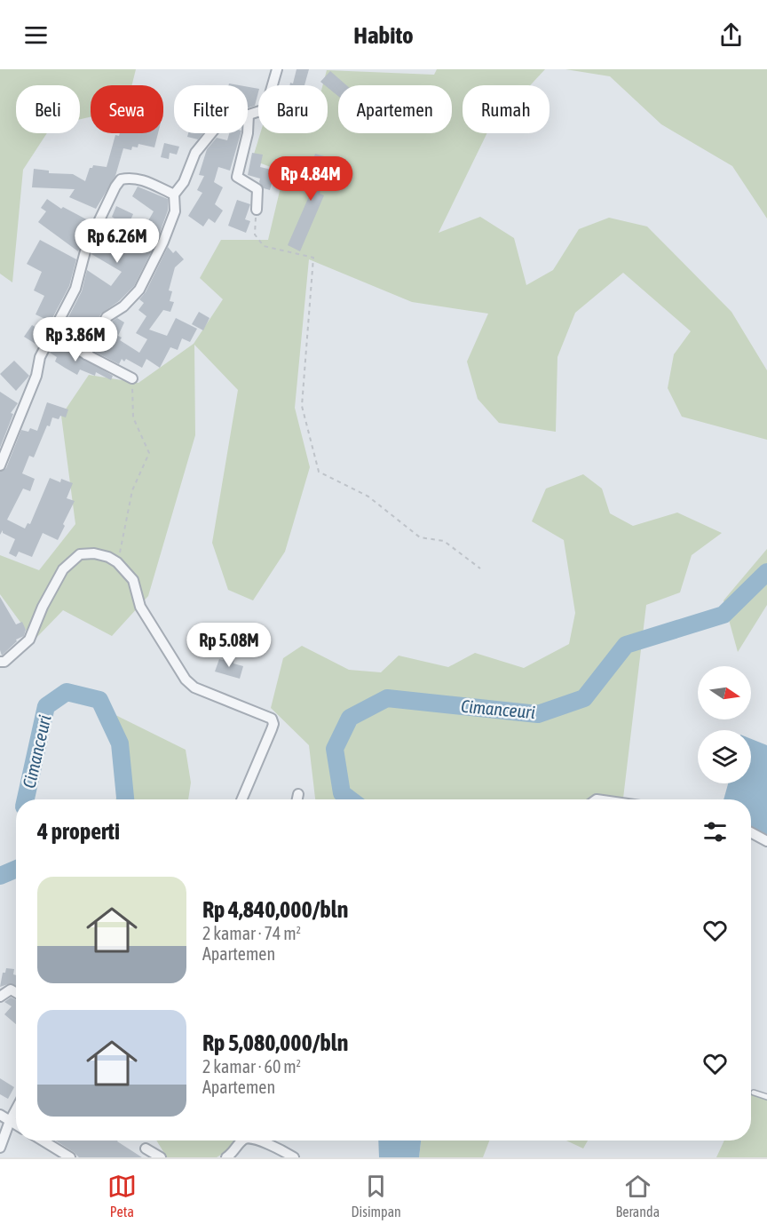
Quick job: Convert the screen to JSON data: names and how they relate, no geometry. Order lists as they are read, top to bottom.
{
  "water": ["Cimanceuri"],
  "north": "right",
  "page": {
    "header": "Habito",
    "chip": [
      "Beli",
      "Sewa",
      "Filter",
      "Baru",
      "Apartemen",
      "Rumah"
    ],
    "price": [
      "Rp 4.84M",
      "Rp 6.26M",
      "Rp 3.86M",
      "Rp 5.08M"
    ],
    "heading": "4 properti",
    "list": [
      {
        "name": "Rp 4,840,000/bln",
        "note": "2 kamar · 74 m² · Apartemen"
      },
      {
        "name": "Rp 5,080,000/bln",
        "note": "2 kamar · 60 m² · Apartemen"
      }
    ],
    "tabs": ["Peta", "Disimpan", "Beranda"]
  }
}
